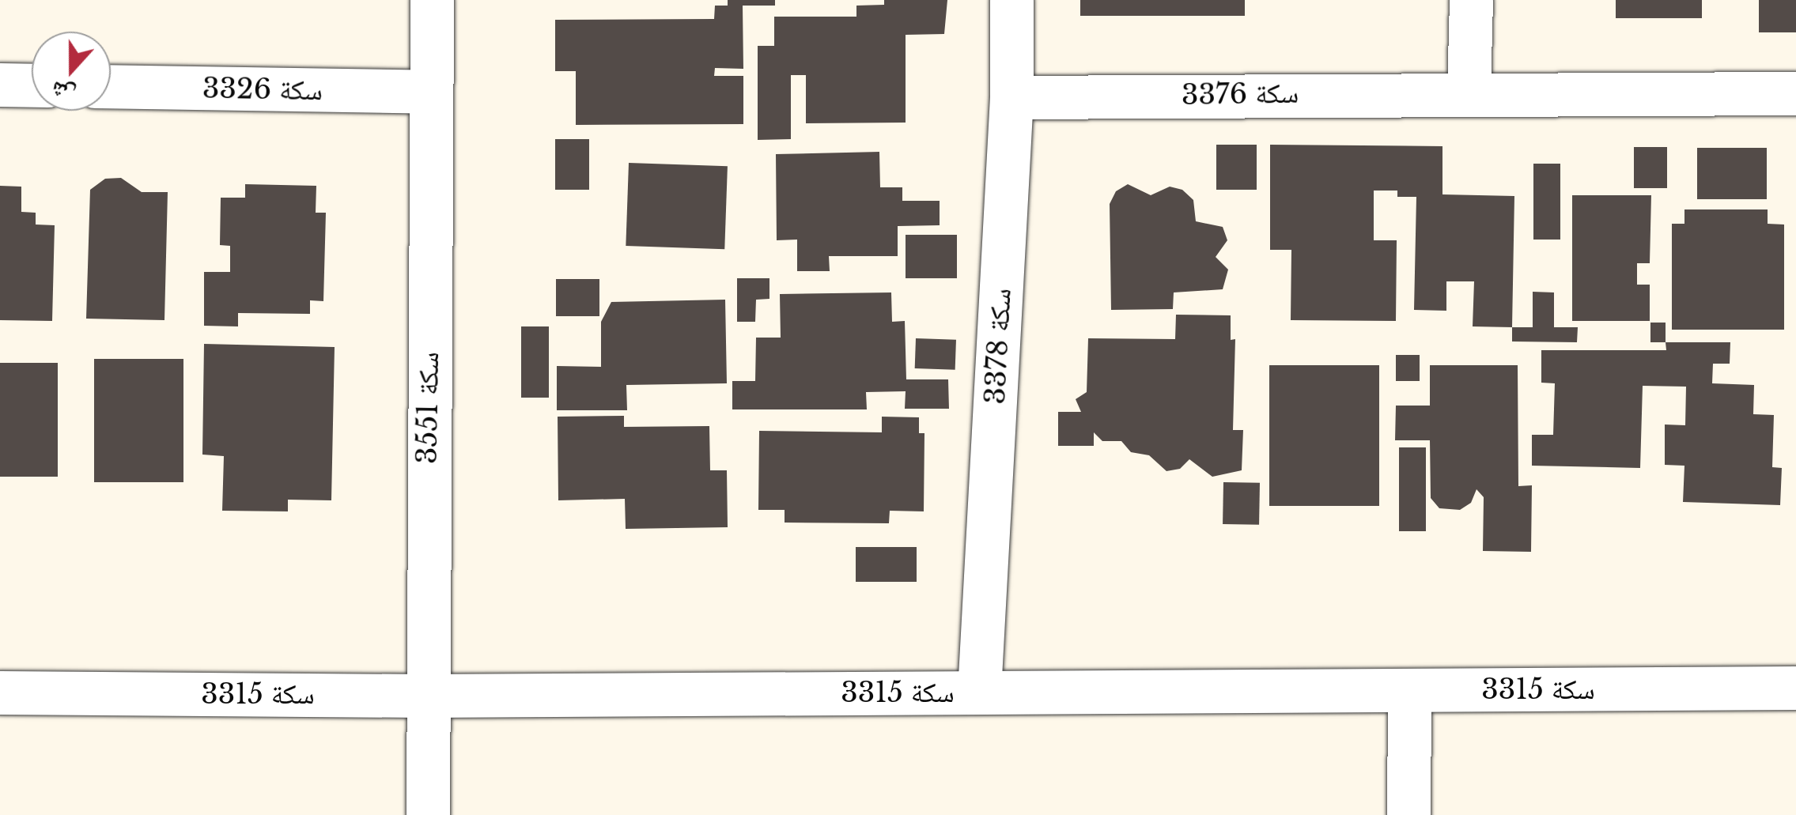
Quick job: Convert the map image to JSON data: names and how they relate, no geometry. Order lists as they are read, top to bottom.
{
  "streets": {
    "street": [
      "سكة 3326",
      "سكة 3376",
      "سكة 3378",
      "سكة 3551",
      "سكة 3315"
    ]
  },
  "crossings": [
    ["سكة 3326", "سكة 3551"],
    ["سكة 3376", "سكة 3378"],
    ["سكة 3378", "سكة 3315"],
    ["سكة 3551", "سكة 3315"]
  ],
  "north": "bottom"
}
